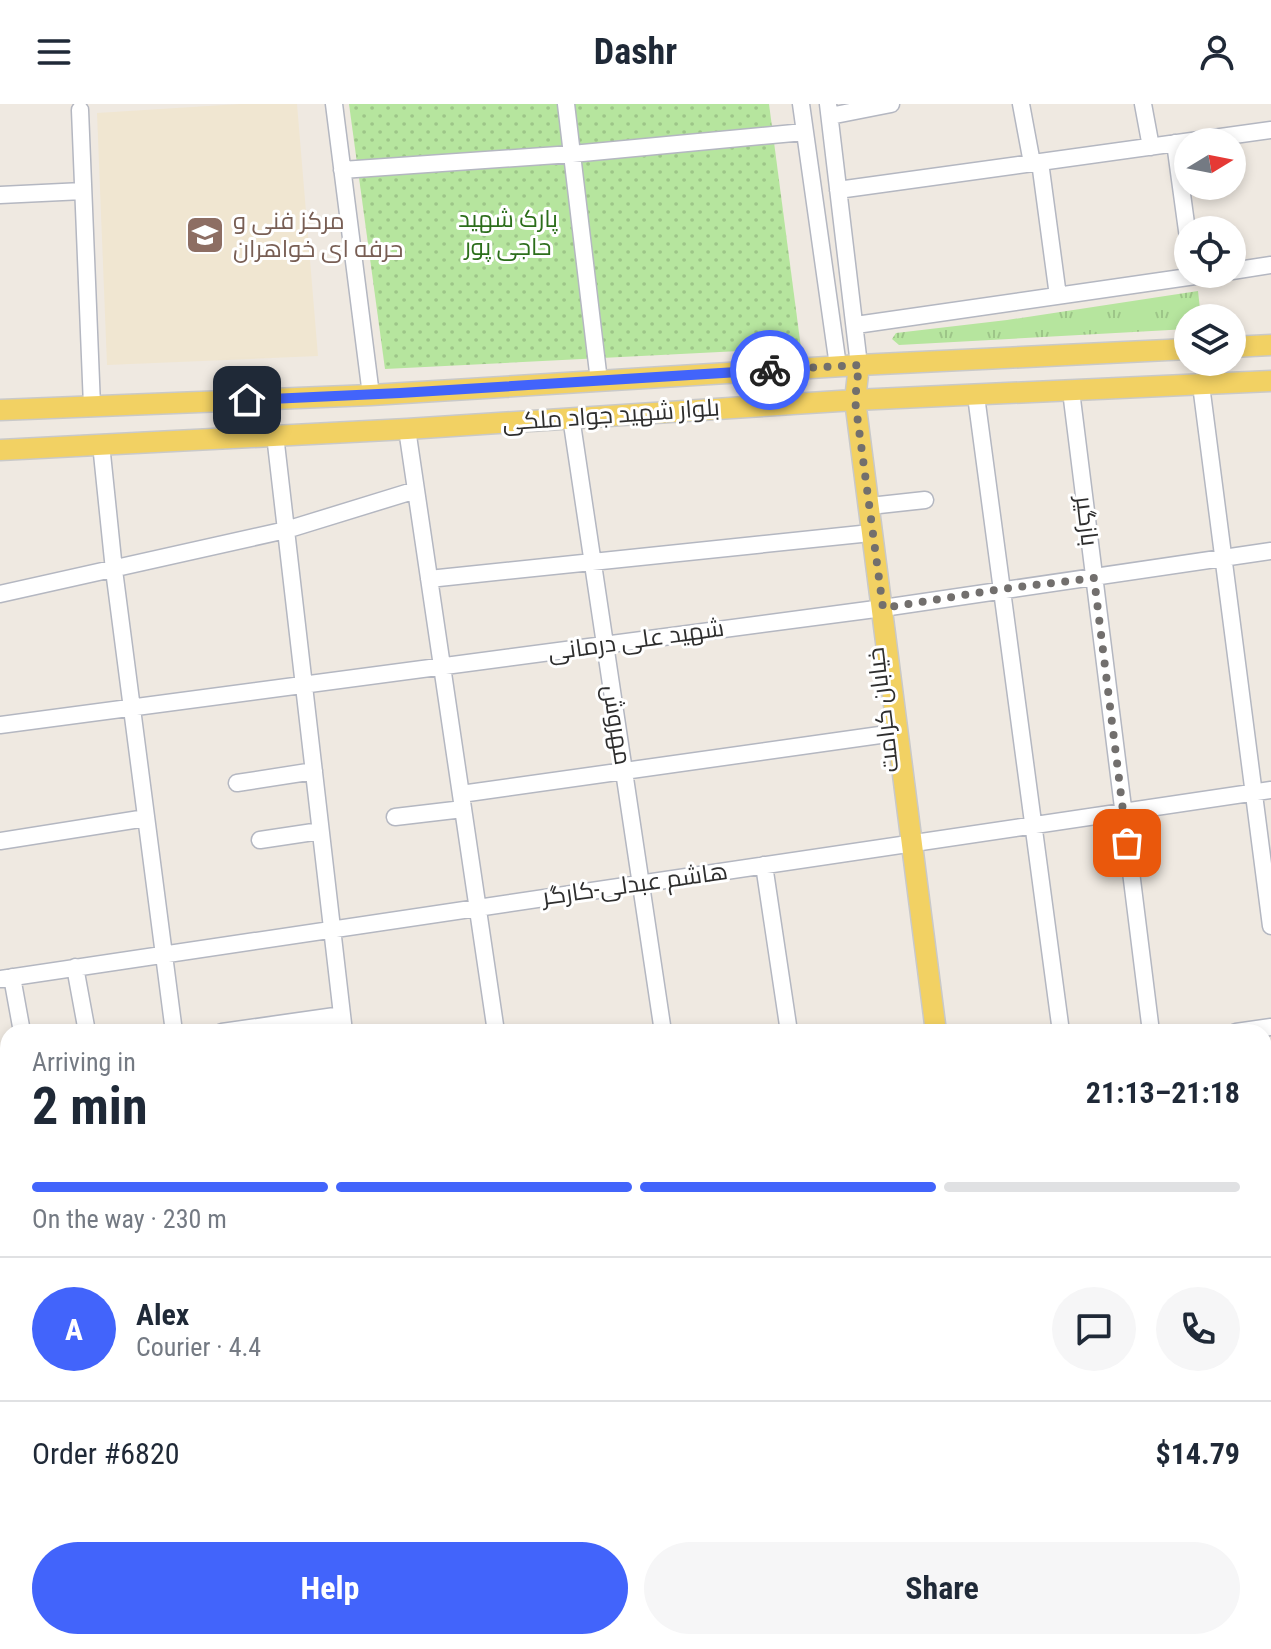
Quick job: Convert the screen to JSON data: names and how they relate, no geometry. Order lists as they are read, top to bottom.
{
  "streets": {
    "main road": ["بلوار شهید جواد ملکی", "خیابان کرامت"],
    "street": [
      "بازگیر",
      "شهید علی درمانی",
      "مهروش",
      "هاشم عبدلی-کارگر"
    ]
  },
  "crossings": [
    ["بلوار شهید جواد ملکی", "بازگیر"],
    ["بلوار شهید جواد ملکی", "خیابان کرامت"],
    ["بلوار شهید جواد ملکی", "مهروش"],
    ["بازگیر", "شهید علی درمانی"],
    ["بازگیر", "هاشم عبدلی-کارگر"],
    ["شهید علی درمانی", "خیابان کرامت"],
    ["شهید علی درمانی", "مهروش"],
    ["خیابان کرامت", "هاشم عبدلی-کارگر"],
    ["مهروش", "هاشم عبدلی-کارگر"]
  ],
  "parks": ["پارک شهید حاجی پور"],
  "places": {
    "school or university": ["مرکز فنی و حرفه ای خواهران"]
  },
  "north": "right",
  "page": {
    "header": "Dashr",
    "heading": ["2 min", "Arriving in", "21:13–21:18"],
    "panel": [
      "Alex",
      "Courier · 4.4",
      "Order #6820",
      "$14.79"
    ],
    "bar": "On the way · 230 m",
    "round": "A",
    "buttons": ["Help", "Share"]
  }
}
